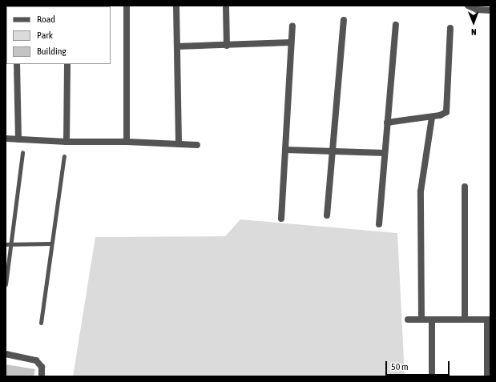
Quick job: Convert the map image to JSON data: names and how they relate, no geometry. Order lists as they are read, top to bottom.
{
  "legend": ["Road", "Park", "Building"],
  "scale_bar": "50 m",
  "north": "bottom"
}
